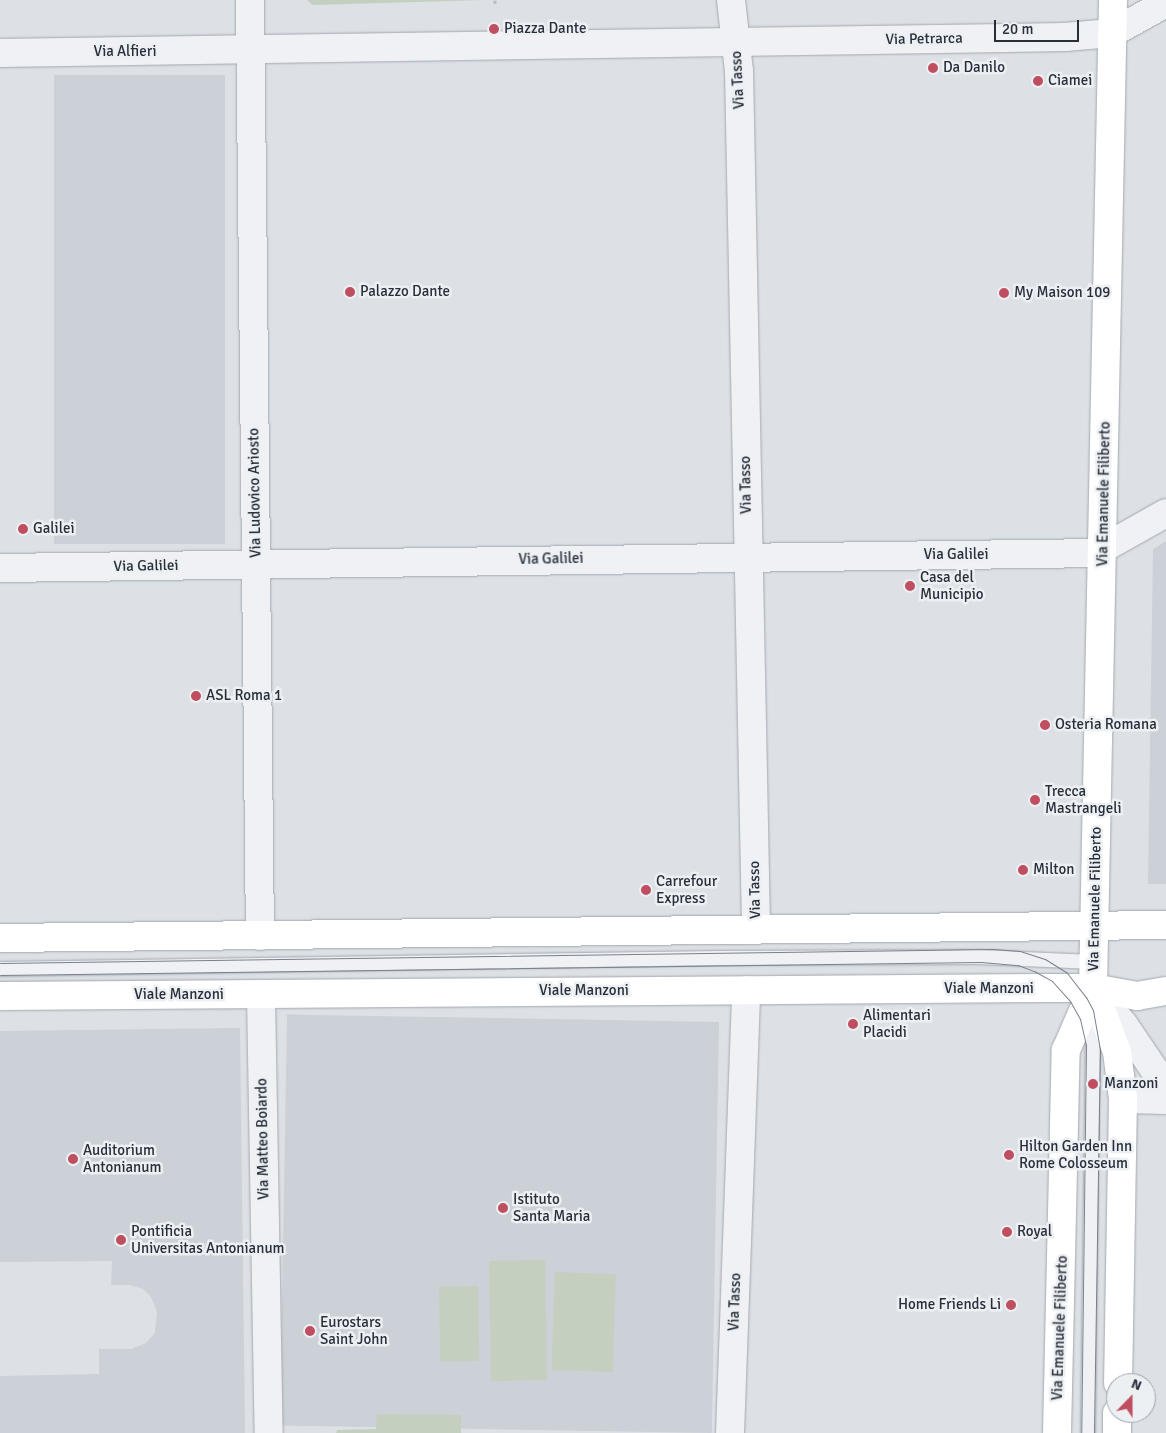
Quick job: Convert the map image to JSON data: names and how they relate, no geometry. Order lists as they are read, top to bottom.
{
  "streets": {
    "main road": ["Via Emanuele Filiberto", "Viale Manzoni"],
    "street": [
      "Via Petrarca",
      "Via Alfieri",
      "Via Tasso",
      "Via Ludovico Ariosto",
      "Via Galilei",
      "Via Matteo Boiardo"
    ]
  },
  "crossings": [
    ["Via Petrarca", "Via Tasso"],
    ["Via Petrarca", "Via Emanuele Filiberto"],
    ["Via Alfieri", "Via Ludovico Ariosto"],
    ["Via Tasso", "Via Galilei"],
    ["Via Tasso", "Viale Manzoni"],
    ["Via Ludovico Ariosto", "Via Galilei"],
    ["Via Emanuele Filiberto", "Via Galilei"],
    ["Via Emanuele Filiberto", "Viale Manzoni"],
    ["Viale Manzoni", "Via Matteo Boiardo"]
  ],
  "places": [
    "Piazza Dante",
    "Da Danilo",
    "Ciamei",
    "Palazzo Dante",
    "My Maison 109",
    "Galilei",
    "Casa del Municipio",
    "ASL Roma 1",
    "Osteria Romana",
    "Trecca Mastrangeli",
    "Milton",
    "Carrefour Express",
    "Alimentari Placidi",
    "Manzoni",
    "Hilton Garden Inn Rome Colosseum",
    "Auditorium Antonianum",
    "Istituto Santa Maria",
    "Royal",
    "Pontificia Universitas Antonianum",
    "Home Friends Li",
    "Eurostars Saint John"
  ],
  "scale_bar": "20 m",
  "north": "top"
}
